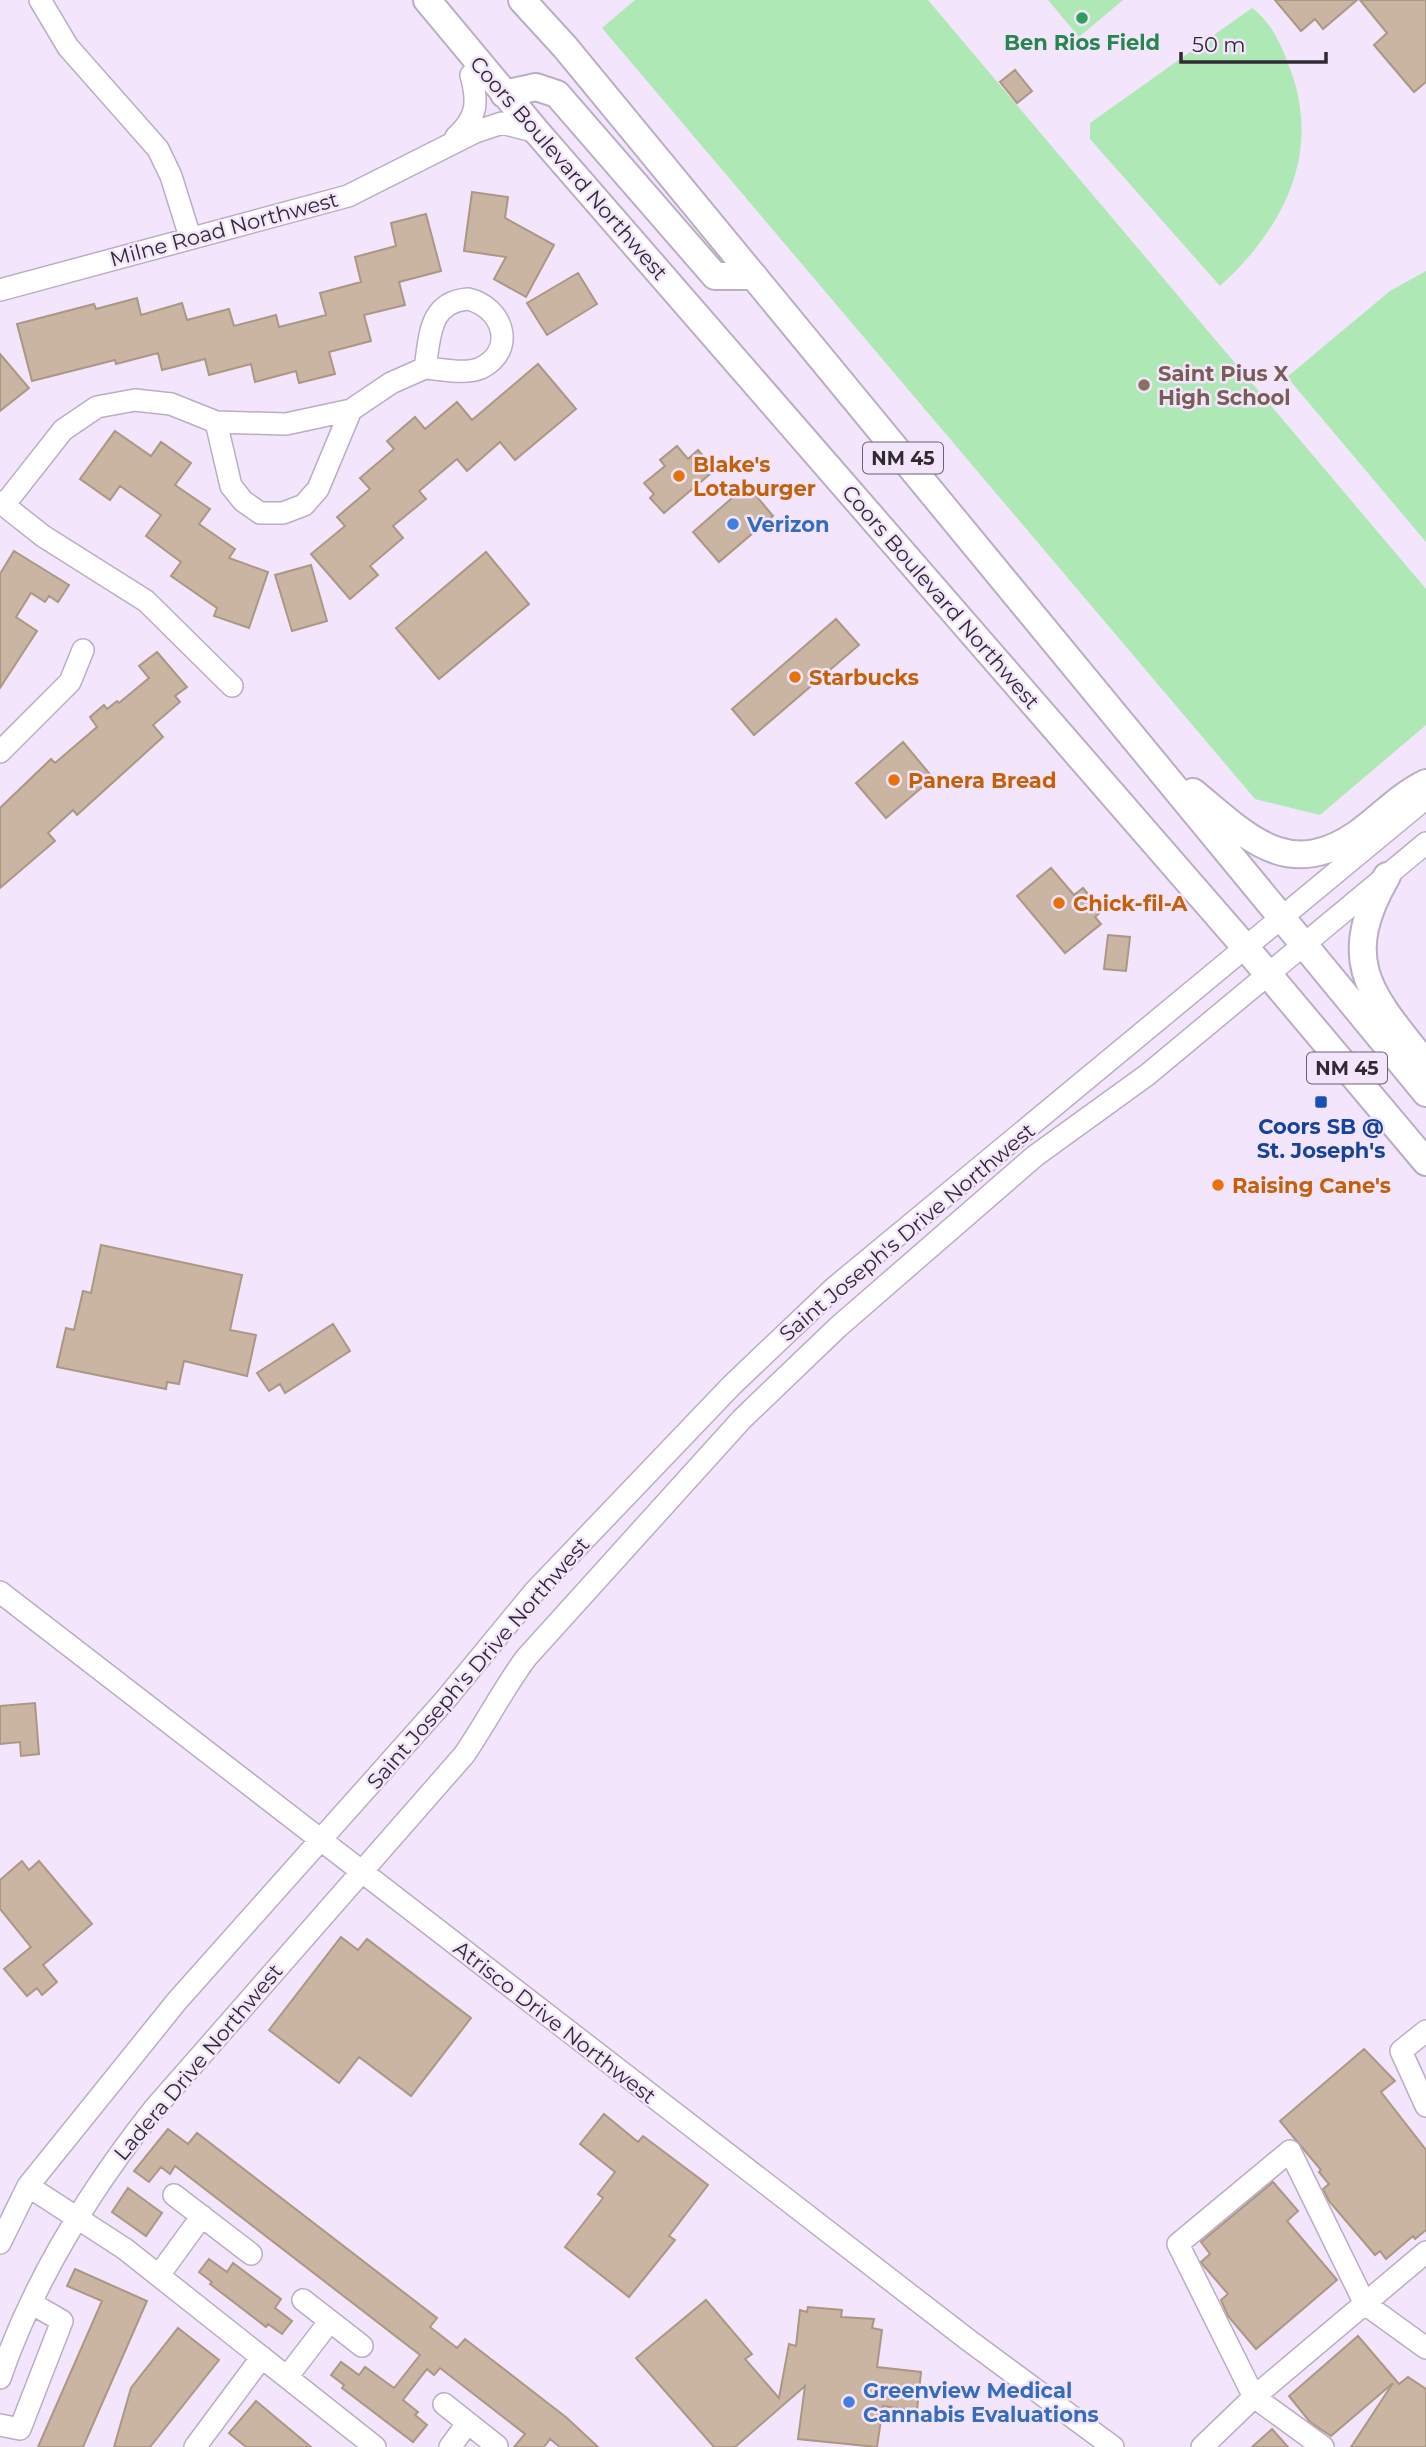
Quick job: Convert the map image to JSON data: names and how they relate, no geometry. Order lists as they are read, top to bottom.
{
  "streets": {
    "main road": ["Coors Boulevard Northwest", "NM 45"],
    "street": [
      "Milne Road Northwest",
      "Saint Joseph's Drive Northwest",
      "Atrisco Drive Northwest",
      "Ladera Drive Northwest"
    ]
  },
  "crossings": [
    ["Coors Boulevard Northwest", "Milne Road Northwest"],
    ["Coors Boulevard Northwest", "Saint Joseph's Drive Northwest"],
    ["NM 45", "Saint Joseph's Drive Northwest"],
    ["Saint Joseph's Drive Northwest", "Atrisco Drive Northwest"],
    ["Saint Joseph's Drive Northwest", "Ladera Drive Northwest"],
    ["Atrisco Drive Northwest", "Ladera Drive Northwest"]
  ],
  "places": {
    "other": [
      "Ben Rios Field",
      "Saint Pius X High School",
      "Blake's Lotaburger",
      "Verizon",
      "Starbucks",
      "Panera Bread",
      "Chick-fil-A",
      "Raising Cane's",
      "Greenview Medical Cannabis Evaluations"
    ],
    "transit": ["Coors SB @ St. Joseph's"]
  },
  "scale_bar": "50 m"
}
